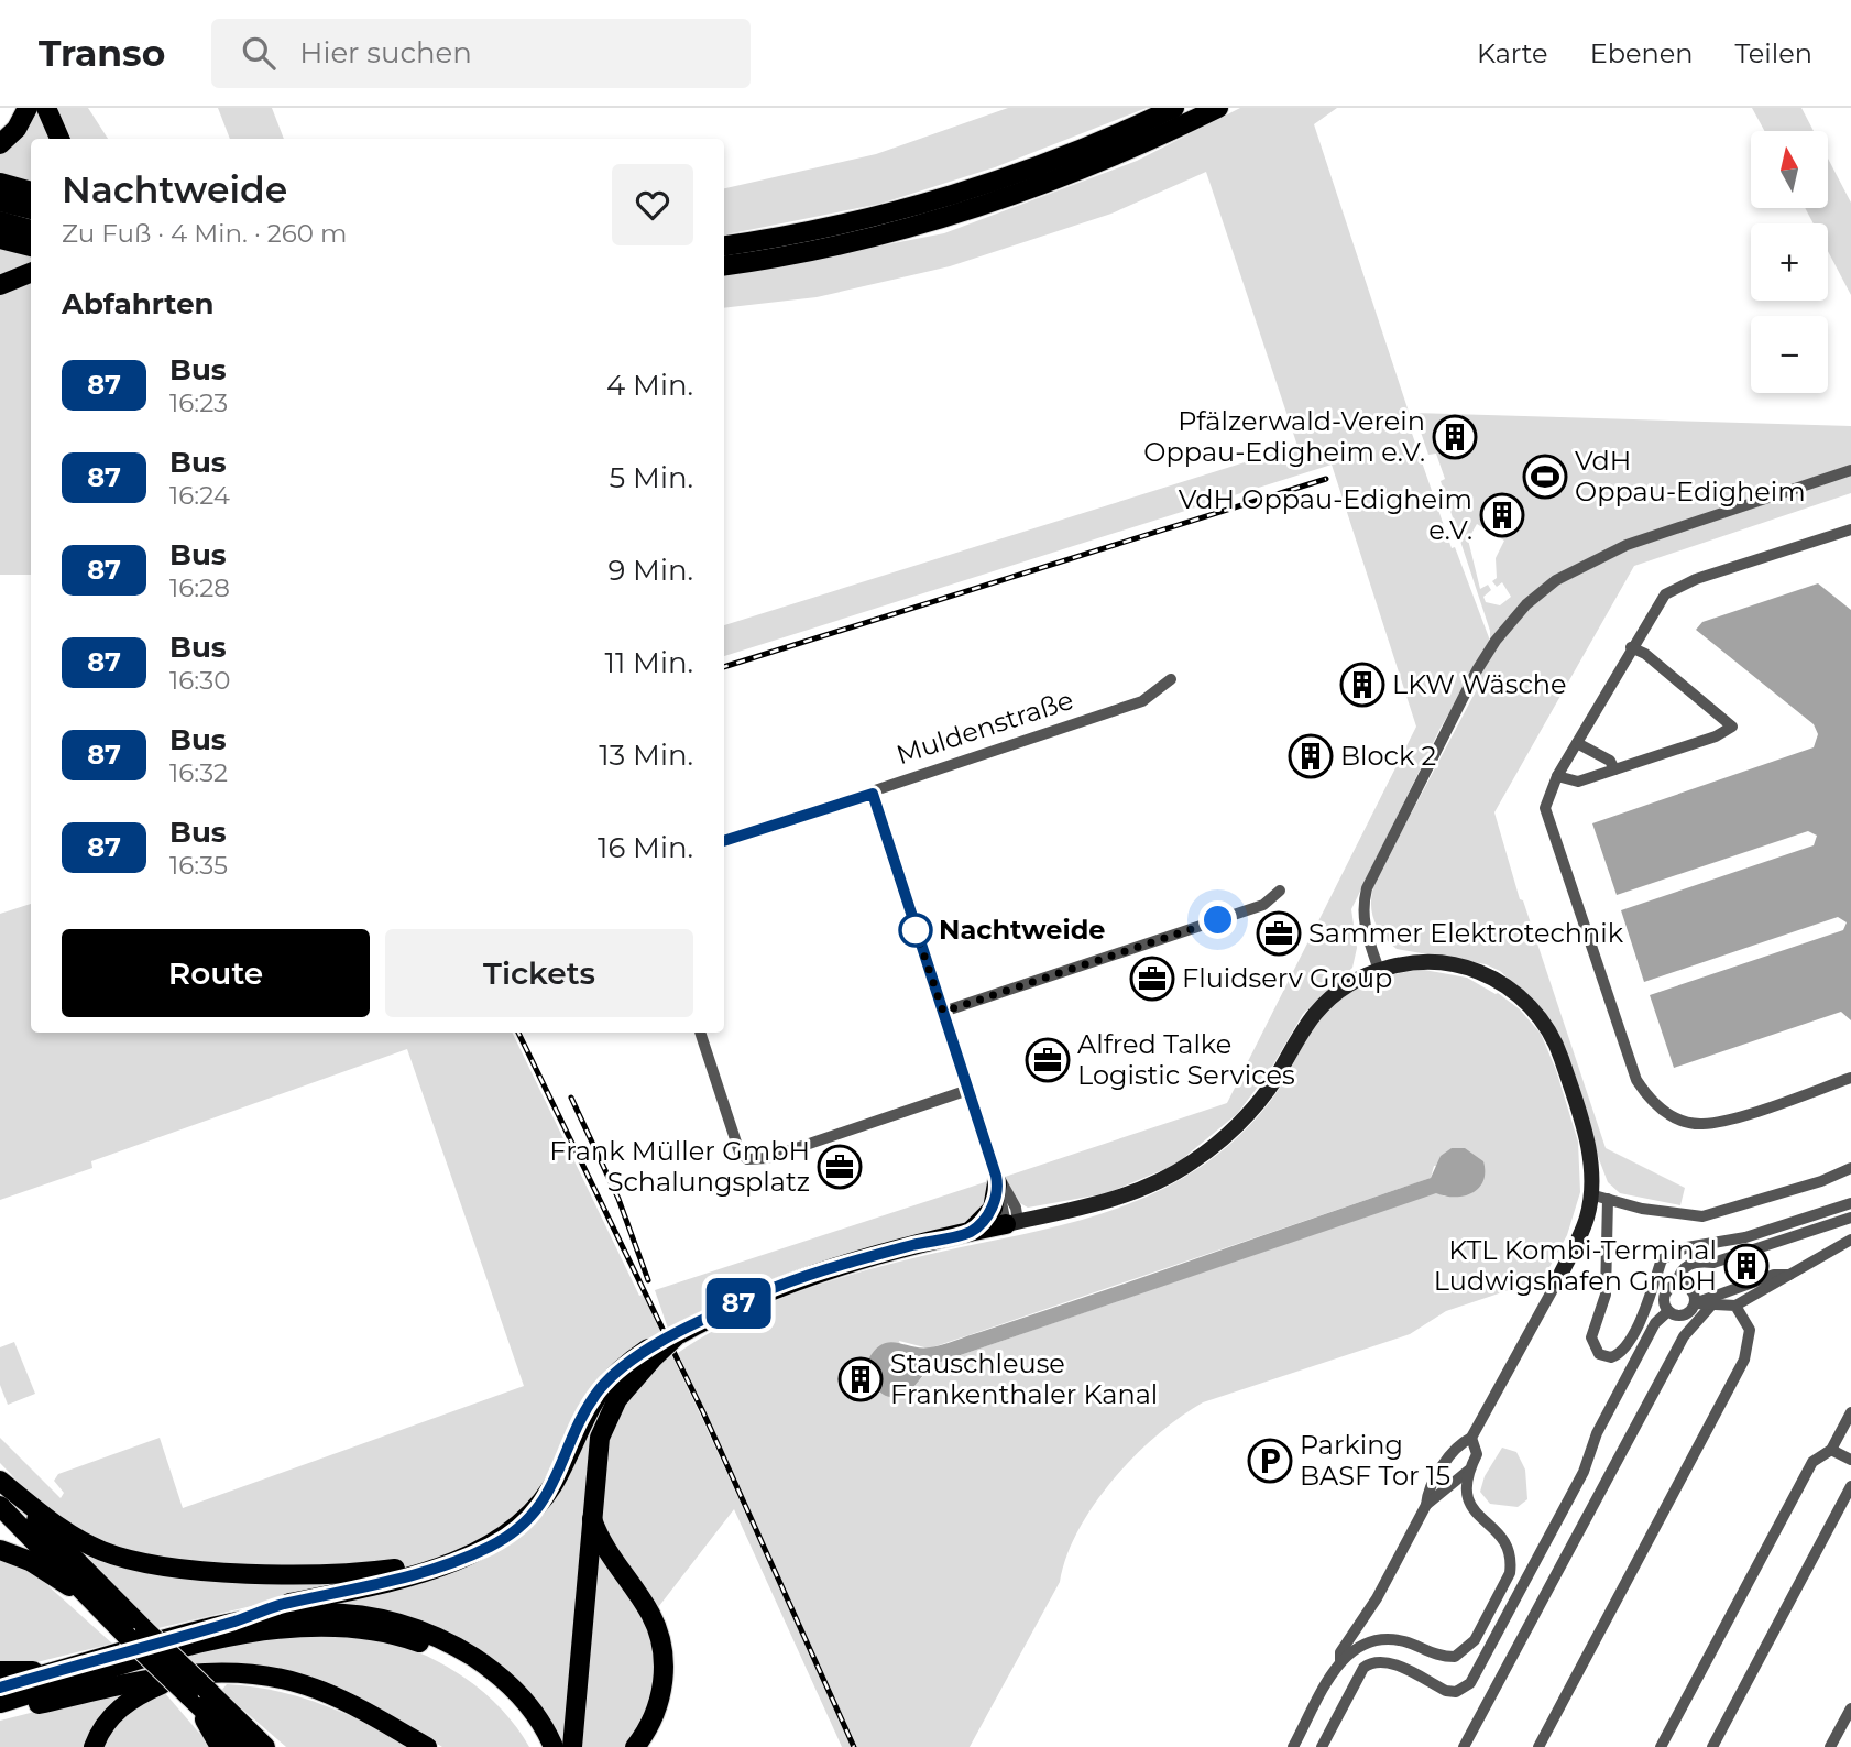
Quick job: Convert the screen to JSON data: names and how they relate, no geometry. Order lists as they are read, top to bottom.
{
  "streets": {
    "street": ["Muldenstraße"]
  },
  "places": {
    "building": [
      "Pfälzerwald-Verein Oppau-Edigheim e.V.",
      "VdH Oppau-Edigheim e.V.",
      "LKW Wäsche",
      "Block 2",
      "KTL Kombi-Terminal Ludwigshafen GmbH",
      "Stauschleuse Frankenthaler Kanal"
    ],
    "sports": ["VdH Oppau-Edigheim"],
    "other": ["Nachtweide"],
    "office": [
      "Sammer Elektrotechnik",
      "Fluidserv Group",
      "Alfred Talke Logistic Services",
      "Frank Müller GmbH Schalungsplatz"
    ],
    "parking": ["Parking BASF Tor 15"]
  },
  "lines": ["bus line 87"],
  "north": "top",
  "page": {
    "header": "Transo",
    "search": "Hier suchen",
    "nav": ["Karte", "Ebenen", "Teilen"],
    "on_map": "87",
    "map_buttons": ["+", "−"],
    "heading": [
      ["Nachtweide", "Zu Fuß · 4 Min. · 260 m"],
      "Abfahrten"
    ],
    "list": [
      {
        "mark": "87",
        "name": "Bus",
        "note": "16:23",
        "value": "4 Min."
      },
      {
        "mark": "87",
        "name": "Bus",
        "note": "16:24",
        "value": "5 Min."
      },
      {
        "mark": "87",
        "name": "Bus",
        "note": "16:28",
        "value": "9 Min."
      },
      {
        "mark": "87",
        "name": "Bus",
        "note": "16:30",
        "value": "11 Min."
      },
      {
        "mark": "87",
        "name": "Bus",
        "note": "16:32",
        "value": "13 Min."
      },
      {
        "mark": "87",
        "name": "Bus",
        "note": "16:35",
        "value": "16 Min."
      }
    ],
    "buttons": ["Route", "Tickets"]
  }
}
